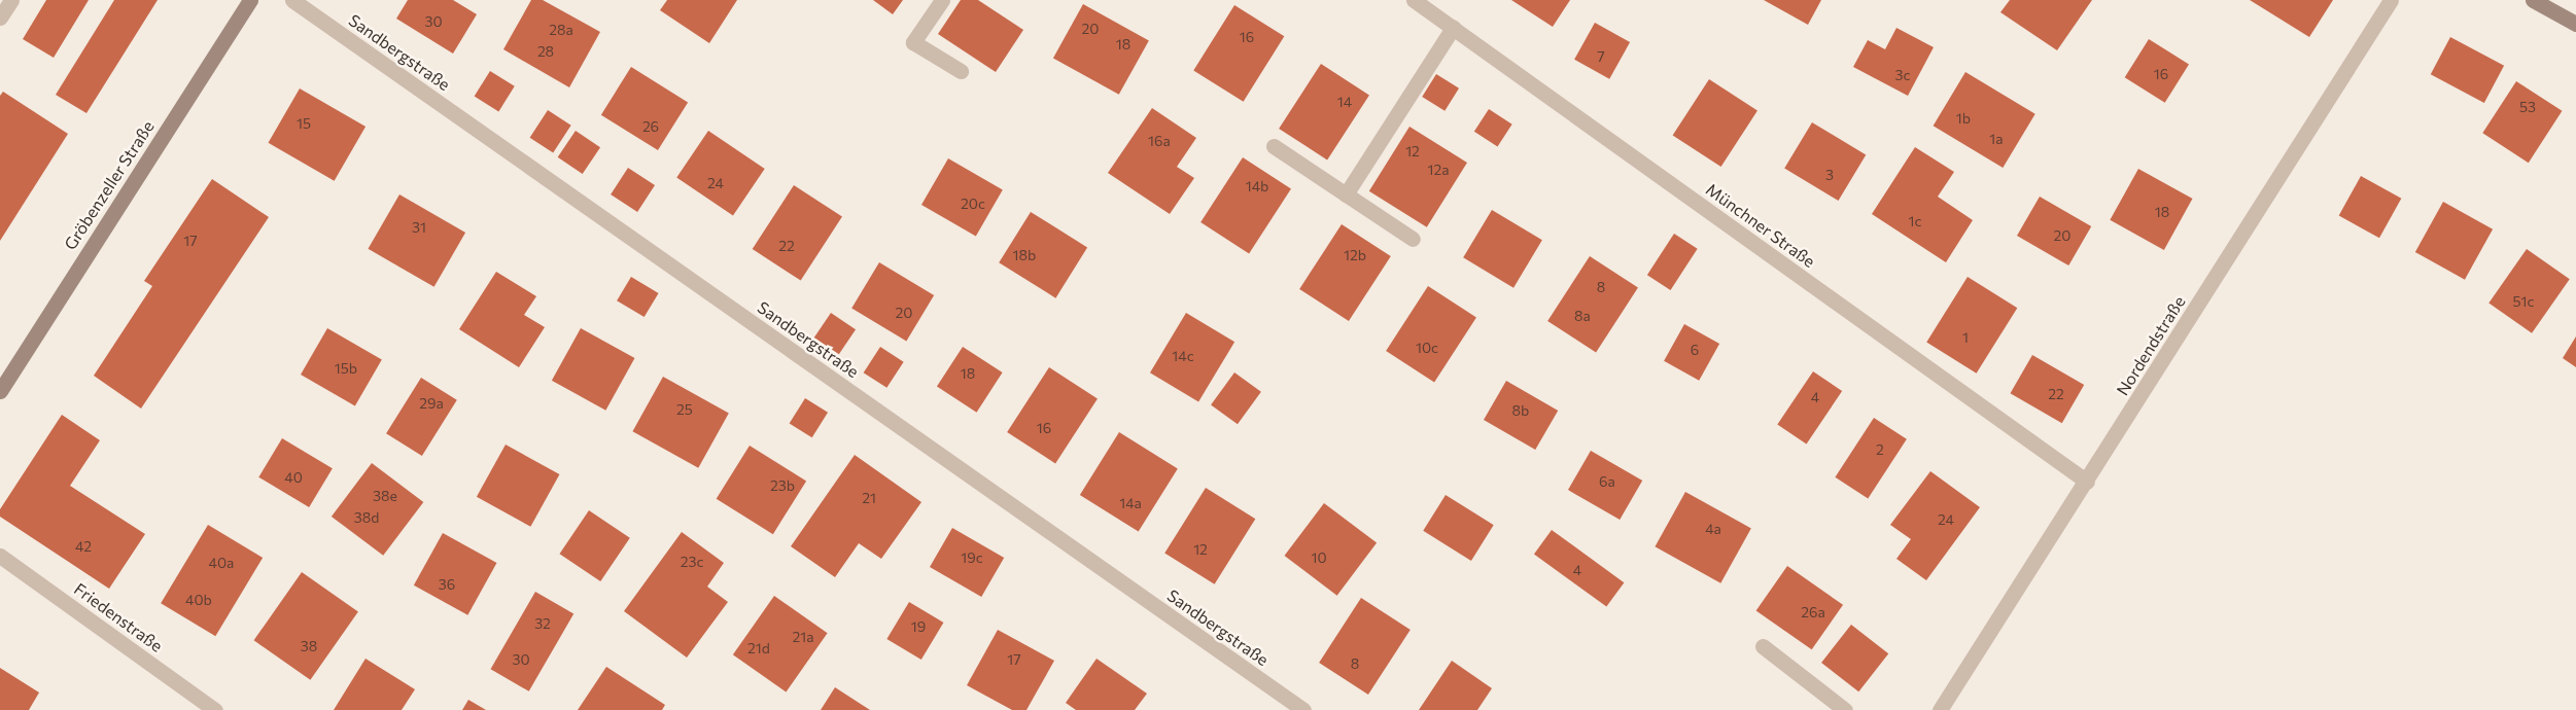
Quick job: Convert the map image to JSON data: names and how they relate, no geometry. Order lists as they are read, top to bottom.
{
  "streets": {
    "street": [
      "Sandbergstraße",
      "Gröbenzeller Straße",
      "Münchner Straße",
      "Nordendstraße",
      "Friedenstraße"
    ]
  },
  "crossings": [
    ["Münchner Straße", "Nordendstraße"]
  ],
  "house_numbers": [
    "30",
    "20",
    "28a",
    "16",
    "18",
    "28",
    "7",
    "16",
    "3c",
    "14",
    "53",
    "1b",
    "15",
    "26",
    "1a",
    "16a",
    "12",
    "12a",
    "3",
    "24",
    "14b",
    "20c",
    "18",
    "1c",
    "31",
    "20",
    "17",
    "22",
    "18b",
    "12b",
    "8",
    "51c",
    "20",
    "8a",
    "1",
    "10c",
    "6",
    "14c",
    "15b",
    "18",
    "22",
    "4",
    "29a",
    "25",
    "8b",
    "16",
    "2",
    "40",
    "6a",
    "23b",
    "38e",
    "21",
    "14a",
    "38d",
    "24",
    "4a",
    "42",
    "12",
    "19c",
    "10",
    "23c",
    "40a",
    "4",
    "36",
    "40b",
    "26a",
    "32",
    "19",
    "21a",
    "38",
    "21d",
    "30",
    "17",
    "8"
  ]
}
